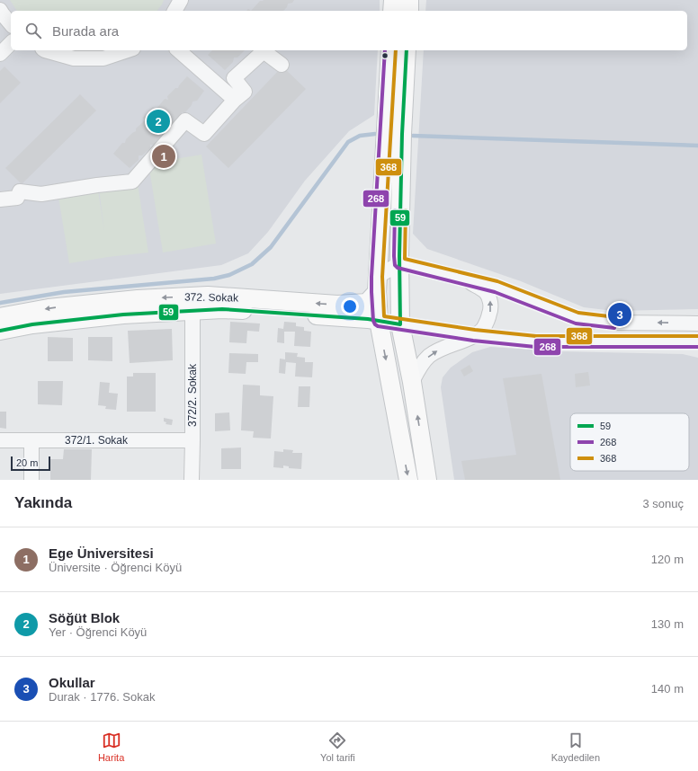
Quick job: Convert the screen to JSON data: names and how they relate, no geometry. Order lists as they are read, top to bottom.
{
  "streets": {
    "main road": ["372. Sokak"],
    "street": ["372/2. Sokak", "372/1. Sokak"]
  },
  "crossings": [
    ["372. Sokak", "372/2. Sokak"],
    ["372/2. Sokak", "372/1. Sokak"]
  ],
  "lines": ["transit line 59", "transit line 268", "transit line 368"],
  "legend": ["59", "268", "368"],
  "scale_bar": "20 m",
  "page": {
    "search": "Burada ara",
    "pins": ["2", "1", "3"],
    "scale": "20 m",
    "heading": ["Yakında", "3 sonuç"],
    "list": [
      {
        "mark": "1",
        "name": "Ege Üniversitesi",
        "note": "Üniversite · Öğrenci Köyü",
        "value": "120 m"
      },
      {
        "mark": "2",
        "name": "Söğüt Blok",
        "note": "Yer · Öğrenci Köyü",
        "value": "130 m"
      },
      {
        "mark": "3",
        "name": "Okullar",
        "note": "Durak · 1776. Sokak",
        "value": "140 m"
      }
    ],
    "nav": ["Harita", "Yol tarifi", "Kaydedilen"]
  }
}
